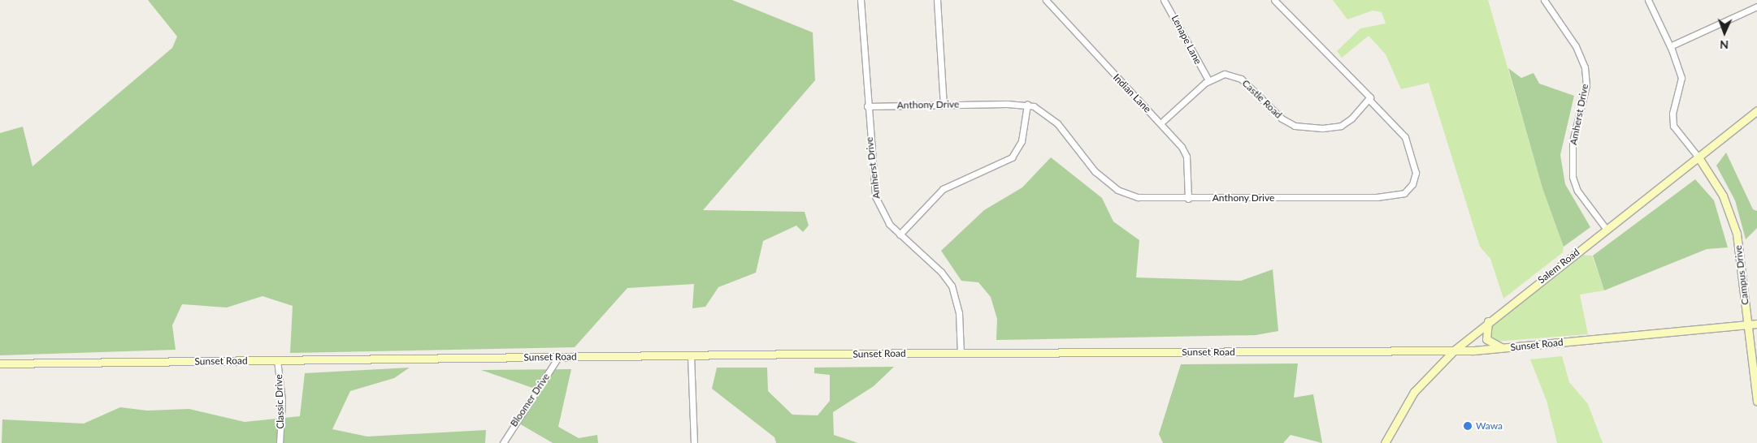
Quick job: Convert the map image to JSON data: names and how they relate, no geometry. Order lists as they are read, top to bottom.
{
  "streets": {
    "street": [
      "Lenape Lane",
      "Indian Lane",
      "Castle Road",
      "Anthony Drive",
      "Amherst Drive",
      "Salem Road",
      "Campus Drive",
      "Sunset Road",
      "Bloomer Drive",
      "Classic Drive"
    ]
  },
  "crossings": [
    ["Lenape Lane", "Castle Road"],
    ["Indian Lane", "Castle Road"],
    ["Indian Lane", "Anthony Drive"],
    ["Castle Road", "Anthony Drive"],
    ["Anthony Drive", "Amherst Drive"],
    ["Amherst Drive", "Salem Road"],
    ["Amherst Drive", "Sunset Road"],
    ["Salem Road", "Campus Drive"],
    ["Salem Road", "Sunset Road"],
    ["Campus Drive", "Sunset Road"],
    ["Sunset Road", "Bloomer Drive"],
    ["Sunset Road", "Classic Drive"]
  ],
  "places": ["Wawa"],
  "north": "bottom"
}
